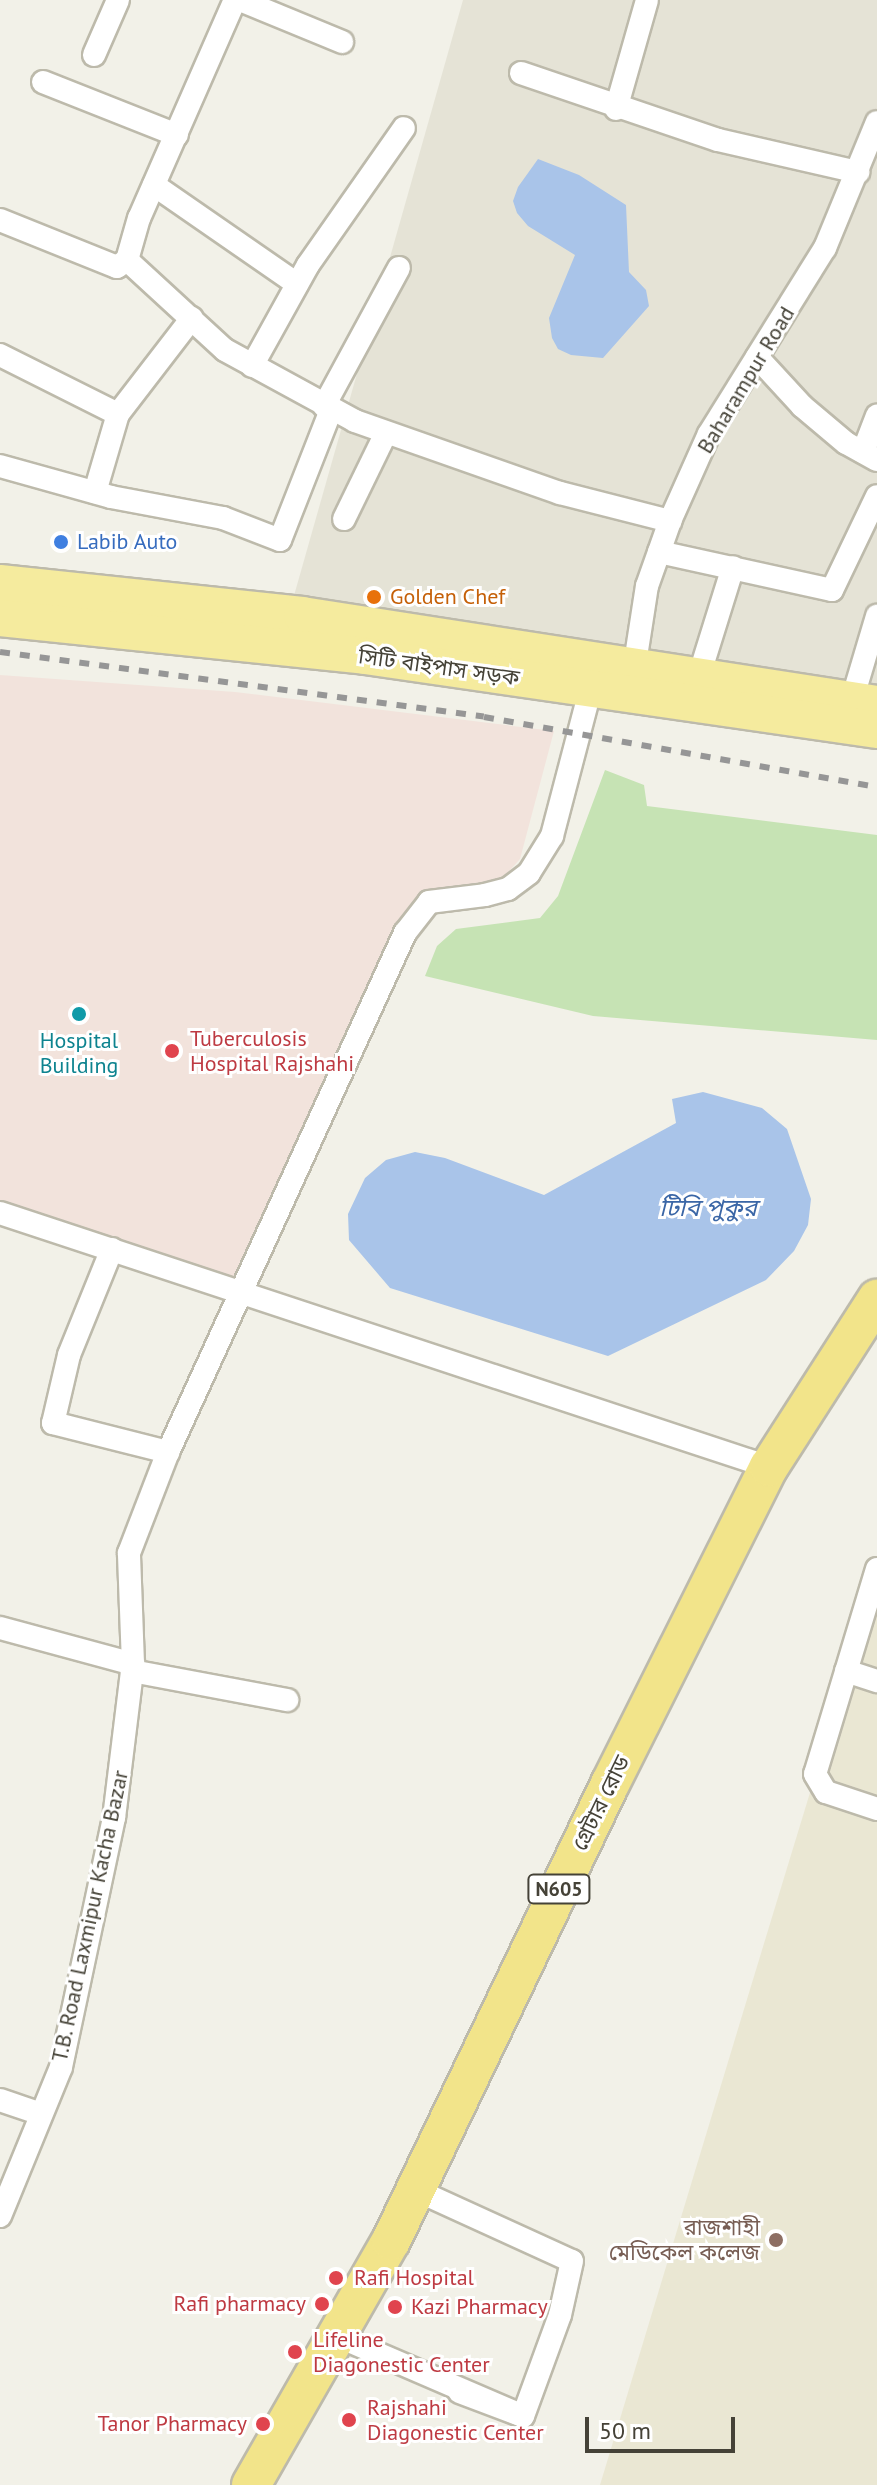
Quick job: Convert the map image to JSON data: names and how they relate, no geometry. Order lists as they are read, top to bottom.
{
  "streets": {
    "highway": ["গ্রেটার রোড", "N605"],
    "main road": ["সিটি বাইপাস সড়ক"],
    "street": ["Baharampur Road", "T.B. Road Laxmipur Kacha Bazar"]
  },
  "crossings": [
    ["Baharampur Road", "সিটি বাইপাস সড়ক"],
    ["সিটি বাইপাস সড়ক", "T.B. Road Laxmipur Kacha Bazar"]
  ],
  "water": ["টিবি পুকুর"],
  "places": [
    "Labib Auto",
    "Golden Chef",
    "Hospital Building",
    "Tuberculosis Hospital Rajshahi",
    "রাজশাহী মেডিকেল কলেজ",
    "Rafi Hospital",
    "Rafi pharmacy",
    "Kazi Pharmacy",
    "Lifeline Diagonestic Center",
    "Rajshahi Diagonestic Center",
    "Tanor Pharmacy"
  ],
  "scale_bar": "50 m"
}
